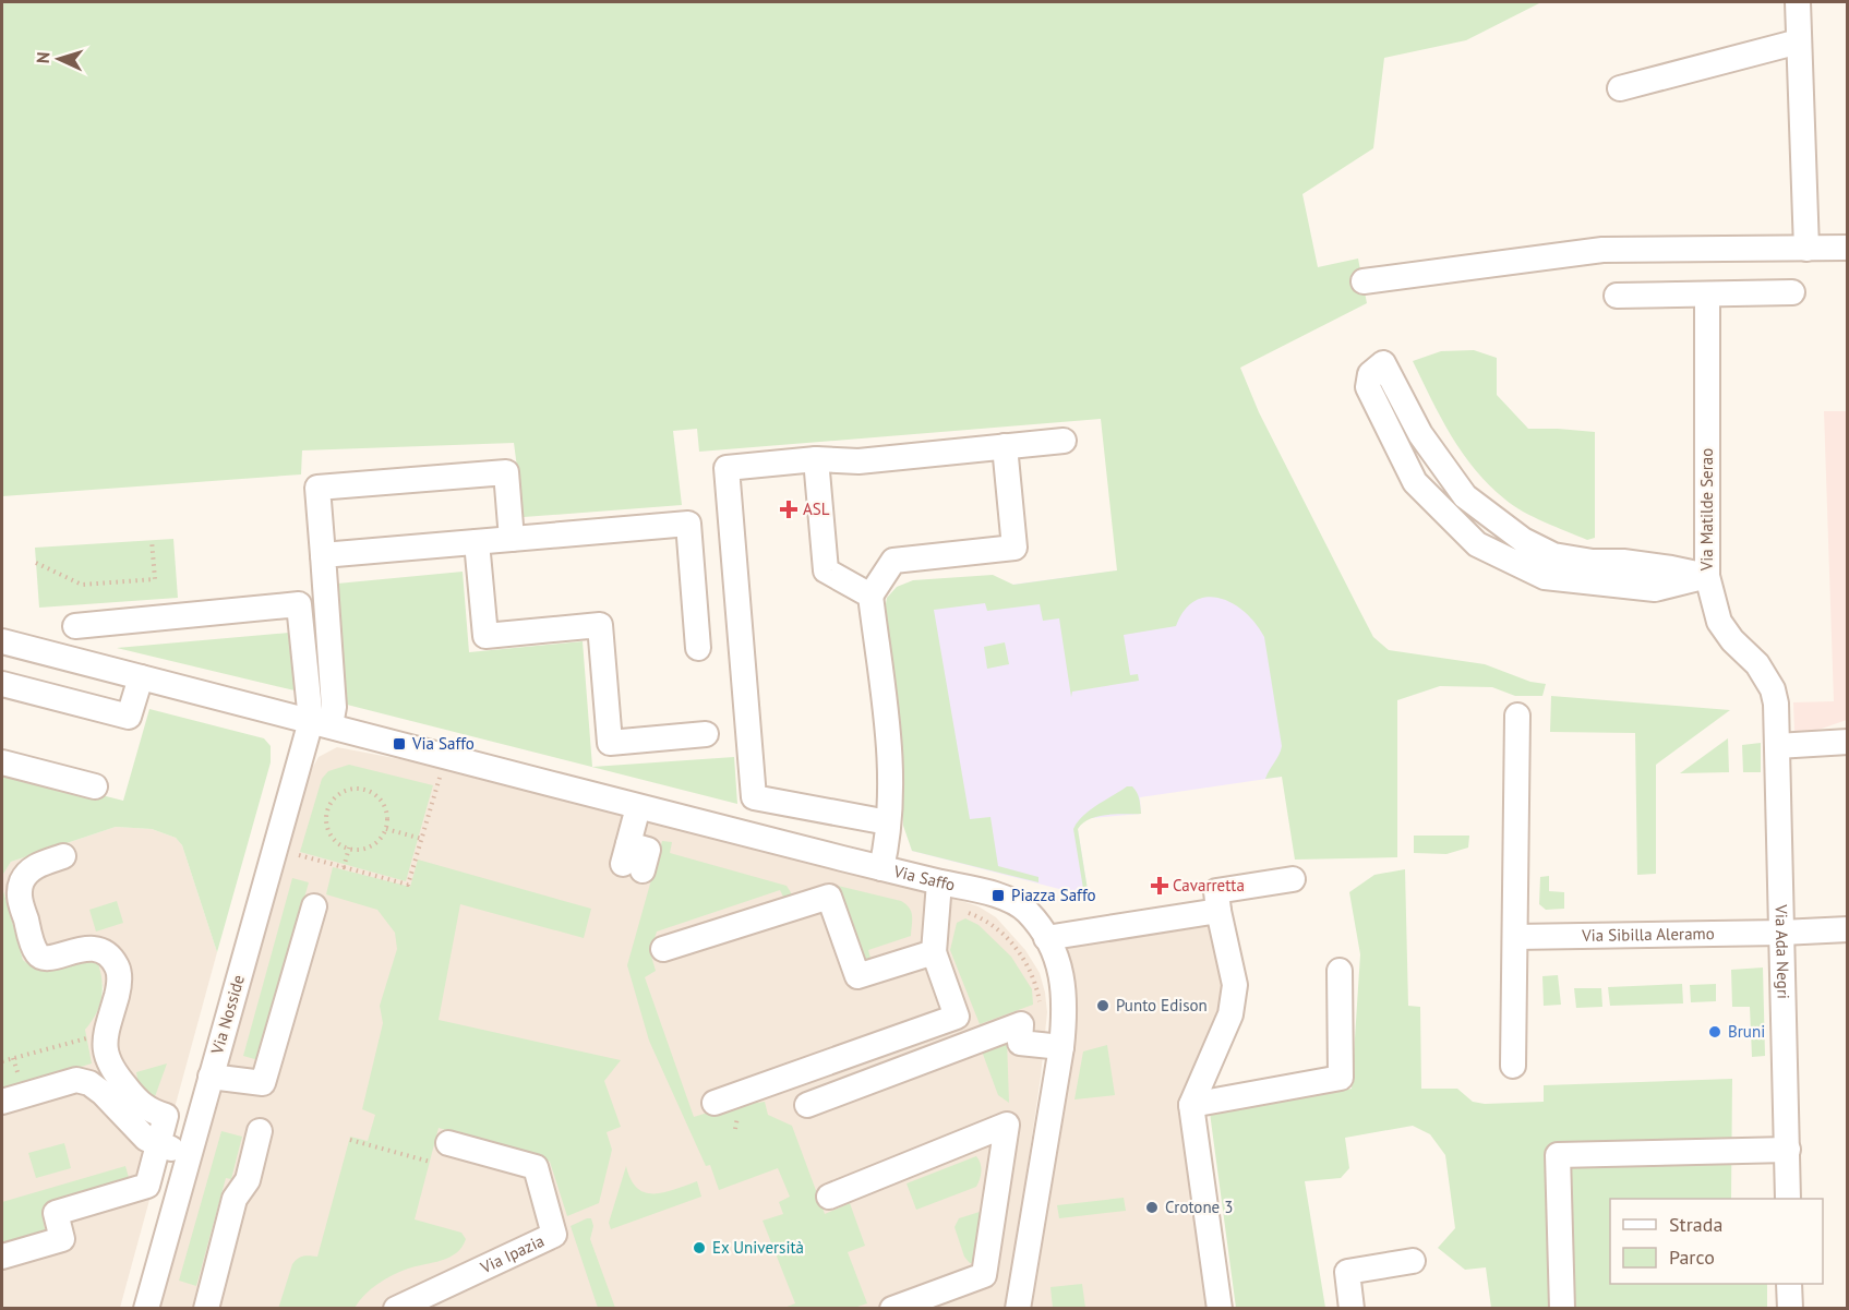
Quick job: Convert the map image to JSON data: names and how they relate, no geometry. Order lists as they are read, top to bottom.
{
  "streets": {
    "street": [
      "Via Matilde Serao",
      "Via Saffo",
      "Via Sibilla Aleramo",
      "Via Ada Negri",
      "Via Nosside",
      "Via Ipazia"
    ]
  },
  "crossings": [
    ["Via Matilde Serao", "Via Ada Negri"],
    ["Via Saffo", "Via Nosside"],
    ["Via Sibilla Aleramo", "Via Ada Negri"]
  ],
  "places": {
    "health": ["ASL", "Cavarretta"],
    "transit": ["Via Saffo", "Piazza Saffo"],
    "other": [
      "Punto Edison",
      "Bruni",
      "Crotone 3",
      "Ex Università"
    ]
  },
  "legend": ["Strada", "Parco"],
  "north": "left"
}
